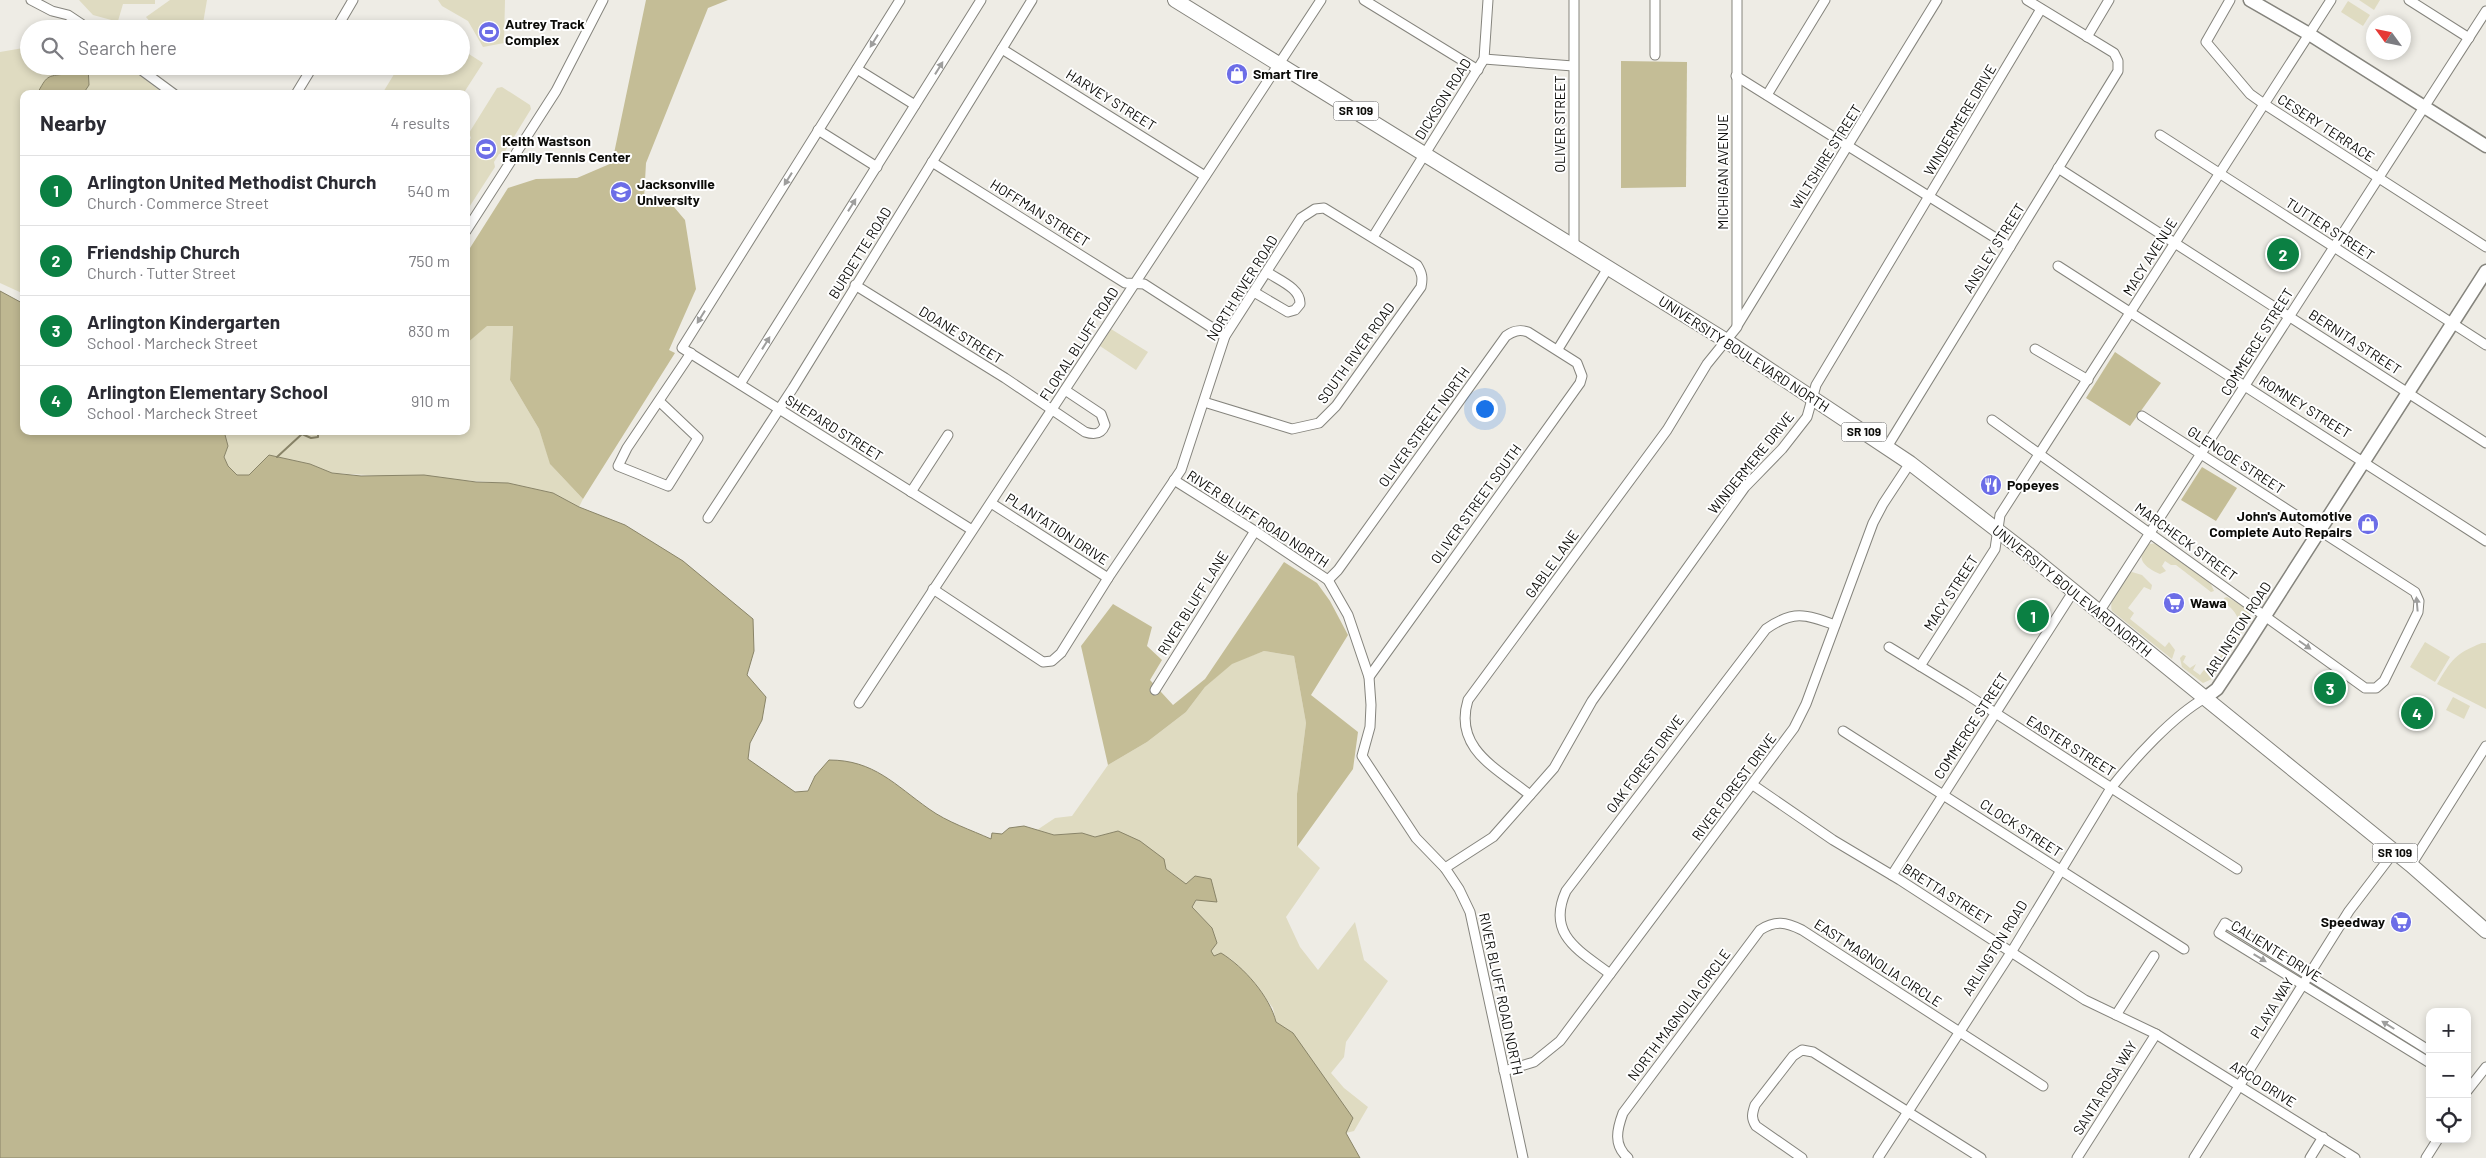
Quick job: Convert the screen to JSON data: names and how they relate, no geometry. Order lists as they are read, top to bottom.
{
  "streets": {
    "main road": ["SR 109", "UNIVERSITY BOULEVARD NORTH", "ARLINGTON ROAD"],
    "street": [
      "DICKSON ROAD",
      "HARVEY STREET",
      "WINDERMERE DRIVE",
      "OLIVER STREET",
      "CESERY TERRACE",
      "WILTSHIRE STREET",
      "MICHIGAN AVENUE",
      "HOFFMAN STREET",
      "TUTTER STREET",
      "ANSLEY STREET",
      "BURDETTE ROAD",
      "MACY AVENUE",
      "NORTH RIVER ROAD",
      "DOANE STREET",
      "COMMERCE STREET",
      "BERNITA STREET",
      "FLORAL BLUFF ROAD",
      "SOUTH RIVER ROAD",
      "ROMNEY STREET",
      "OLIVER STREET NORTH",
      "SHEPARD STREET",
      "GLENCOE STREET",
      "OLIVER STREET SOUTH",
      "RIVER BLUFF ROAD NORTH",
      "PLANTATION DRIVE",
      "MARCHECK STREET",
      "GABLE LANE",
      "MACY STREET",
      "RIVER BLUFF LANE",
      "EASTER STREET",
      "OAK FOREST DRIVE",
      "RIVER FOREST DRIVE",
      "CLOCK STREET",
      "BRETTA STREET",
      "CALIENTE DRIVE",
      "EAST MAGNOLIA CIRCLE",
      "PLAYA WAY",
      "NORTH MAGNOLIA CIRCLE",
      "ARCO DRIVE",
      "SANTA ROSA WAY"
    ]
  },
  "crossings": [
    ["DICKSON ROAD", "NORTH RIVER ROAD"],
    ["DICKSON ROAD", "SOUTH RIVER ROAD"],
    ["DICKSON ROAD", "UNIVERSITY BOULEVARD NORTH"],
    ["HARVEY STREET", "BURDETTE ROAD"],
    ["HARVEY STREET", "FLORAL BLUFF ROAD"],
    ["WINDERMERE DRIVE", "UNIVERSITY BOULEVARD NORTH"],
    ["WINDERMERE DRIVE", "RIVER BLUFF ROAD NORTH"],
    ["WINDERMERE DRIVE", "GABLE LANE"],
    ["OLIVER STREET", "UNIVERSITY BOULEVARD NORTH"],
    ["CESERY TERRACE", "MACY AVENUE"],
    ["CESERY TERRACE", "COMMERCE STREET"],
    ["WILTSHIRE STREET", "MICHIGAN AVENUE"],
    ["HOFFMAN STREET", "BURDETTE ROAD"],
    ["HOFFMAN STREET", "NORTH RIVER ROAD"],
    ["HOFFMAN STREET", "FLORAL BLUFF ROAD"],
    ["TUTTER STREET", "MACY AVENUE"],
    ["TUTTER STREET", "COMMERCE STREET"],
    ["TUTTER STREET", "ARLINGTON ROAD"],
    ["ANSLEY STREET", "BERNITA STREET"],
    ["ANSLEY STREET", "UNIVERSITY BOULEVARD NORTH"],
    ["BURDETTE ROAD", "DOANE STREET"],
    ["BURDETTE ROAD", "SHEPARD STREET"],
    ["MACY AVENUE", "BERNITA STREET"],
    ["MACY AVENUE", "UNIVERSITY BOULEVARD NORTH"],
    ["MACY AVENUE", "ROMNEY STREET"],
    ["MACY AVENUE", "MARCHECK STREET"],
    ["MACY AVENUE", "MACY STREET"],
    ["NORTH RIVER ROAD", "SOUTH RIVER ROAD"],
    ["NORTH RIVER ROAD", "RIVER BLUFF ROAD NORTH"],
    ["DOANE STREET", "FLORAL BLUFF ROAD"],
    ["COMMERCE STREET", "BERNITA STREET"],
    ["COMMERCE STREET", "UNIVERSITY BOULEVARD NORTH"],
    ["COMMERCE STREET", "ROMNEY STREET"],
    ["COMMERCE STREET", "GLENCOE STREET"],
    ["COMMERCE STREET", "MARCHECK STREET"],
    ["COMMERCE STREET", "EASTER STREET"],
    ["COMMERCE STREET", "CLOCK STREET"],
    ["COMMERCE STREET", "BRETTA STREET"],
    ["BERNITA STREET", "ARLINGTON ROAD"],
    ["FLORAL BLUFF ROAD", "UNIVERSITY BOULEVARD NORTH"],
    ["FLORAL BLUFF ROAD", "SHEPARD STREET"],
    ["FLORAL BLUFF ROAD", "RIVER BLUFF ROAD NORTH"],
    ["FLORAL BLUFF ROAD", "PLANTATION DRIVE"],
    ["UNIVERSITY BOULEVARD NORTH", "GABLE LANE"],
    ["UNIVERSITY BOULEVARD NORTH", "MACY STREET"],
    ["UNIVERSITY BOULEVARD NORTH", "ARLINGTON ROAD"],
    ["UNIVERSITY BOULEVARD NORTH", "RIVER FOREST DRIVE"],
    ["UNIVERSITY BOULEVARD NORTH", "PLAYA WAY"],
    ["ROMNEY STREET", "ARLINGTON ROAD"],
    ["OLIVER STREET NORTH", "OLIVER STREET SOUTH"],
    ["OLIVER STREET NORTH", "RIVER BLUFF ROAD NORTH"],
    ["GLENCOE STREET", "MARCHECK STREET"],
    ["GLENCOE STREET", "ARLINGTON ROAD"],
    ["OLIVER STREET SOUTH", "RIVER BLUFF ROAD NORTH"],
    ["RIVER BLUFF ROAD NORTH", "PLANTATION DRIVE"],
    ["RIVER BLUFF ROAD NORTH", "RIVER BLUFF LANE"],
    ["RIVER BLUFF ROAD NORTH", "RIVER FOREST DRIVE"],
    ["MARCHECK STREET", "ARLINGTON ROAD"],
    ["MACY STREET", "EASTER STREET"],
    ["ARLINGTON ROAD", "EASTER STREET"],
    ["ARLINGTON ROAD", "CLOCK STREET"],
    ["ARLINGTON ROAD", "BRETTA STREET"],
    ["ARLINGTON ROAD", "EAST MAGNOLIA CIRCLE"],
    ["OAK FOREST DRIVE", "RIVER FOREST DRIVE"],
    ["RIVER FOREST DRIVE", "BRETTA STREET"],
    ["BRETTA STREET", "ARCO DRIVE"],
    ["BRETTA STREET", "SANTA ROSA WAY"],
    ["CALIENTE DRIVE", "PLAYA WAY"],
    ["EAST MAGNOLIA CIRCLE", "NORTH MAGNOLIA CIRCLE"],
    ["PLAYA WAY", "ARCO DRIVE"],
    ["ARCO DRIVE", "SANTA ROSA WAY"]
  ],
  "one_way": ["GLENCOE STREET"],
  "places": {
    "sports": ["Autrey Track Complex", "Keith Wastson Family Tennis Center"],
    "shop": ["Smart Tire", "John's Automotive Complete Auto Repairs"],
    "school or university": ["Jacksonville University"],
    "restaurant": ["Popeyes"],
    "supermarket": ["Wawa", "Speedway"]
  },
  "north": "top left",
  "page": {
    "search": "Search here",
    "heading": ["Nearby", "4 results"],
    "list": [
      {
        "mark": "1",
        "name": "Arlington United Methodist Church",
        "note": "Church · Commerce Street",
        "value": "540 m"
      },
      {
        "mark": "2",
        "name": "Friendship Church",
        "note": "Church · Tutter Street",
        "value": "750 m"
      },
      {
        "mark": "3",
        "name": "Arlington Kindergarten",
        "note": "School · Marcheck Street",
        "value": "830 m"
      },
      {
        "mark": "4",
        "name": "Arlington Elementary School",
        "note": "School · Marcheck Street",
        "value": "910 m"
      }
    ],
    "pins": [
      "2",
      "1",
      "3",
      "4"
    ],
    "map_buttons": ["+", "−"]
  }
}
